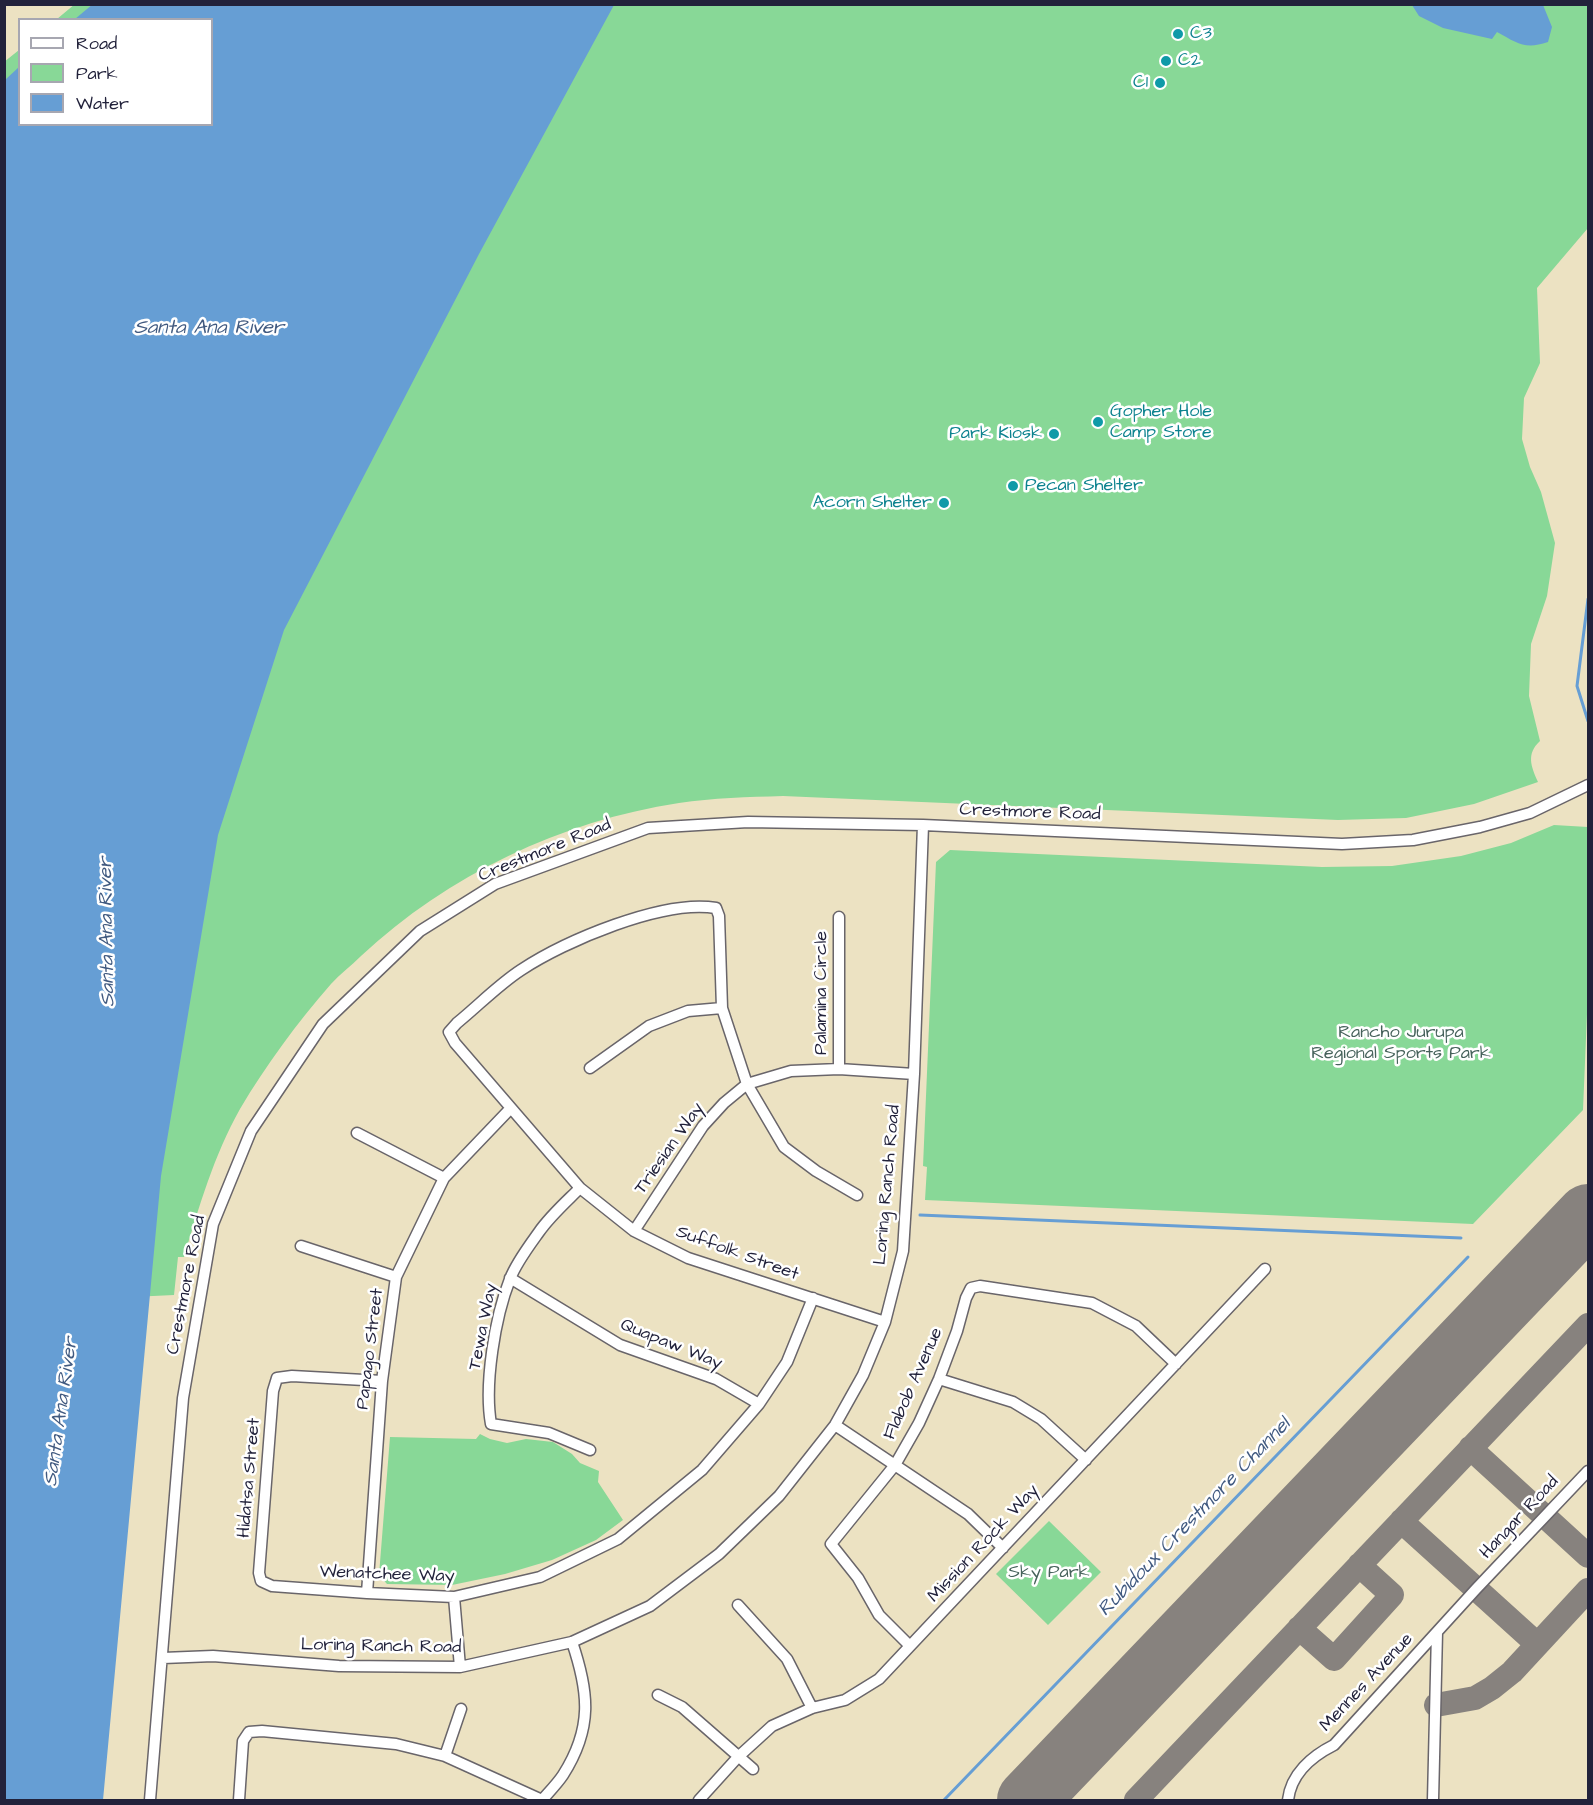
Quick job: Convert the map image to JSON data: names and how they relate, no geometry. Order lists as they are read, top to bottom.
{
  "streets": {
    "street": [
      "Crestmore Road",
      "Palamina Circle",
      "Triesian Way",
      "Loring Ranch Road",
      "Suffolk Street",
      "Tewa Way",
      "Quapaw Way",
      "Papago Street",
      "Flabob Avenue",
      "Hidatsa Street",
      "Hangar Road",
      "Mission Rock Way",
      "Wenatchee Way",
      "Mennes Avenue"
    ]
  },
  "crossings": [
    ["Crestmore Road", "Loring Ranch Road"],
    ["Palamina Circle", "Triesian Way"],
    ["Triesian Way", "Loring Ranch Road"],
    ["Triesian Way", "Suffolk Street"],
    ["Loring Ranch Road", "Suffolk Street"],
    ["Suffolk Street", "Tewa Way"],
    ["Suffolk Street", "Papago Street"],
    ["Suffolk Street", "Wenatchee Way"],
    ["Tewa Way", "Quapaw Way"],
    ["Quapaw Way", "Wenatchee Way"],
    ["Papago Street", "Hidatsa Street"],
    ["Papago Street", "Wenatchee Way"],
    ["Flabob Avenue", "Mission Rock Way"],
    ["Hidatsa Street", "Wenatchee Way"],
    ["Hangar Road", "Mennes Avenue"]
  ],
  "water": ["Santa Ana River", "Rubidoux Crestmore Channel"],
  "parks": ["Rancho Jurupa Regional Sports Park", "Sky Park"],
  "places": [
    "C3",
    "C2",
    "C1",
    "Gopher Hole Camp Store",
    "Park Kiosk",
    "Pecan Shelter",
    "Acorn Shelter"
  ],
  "legend": ["Road", "Park", "Water"]
}
